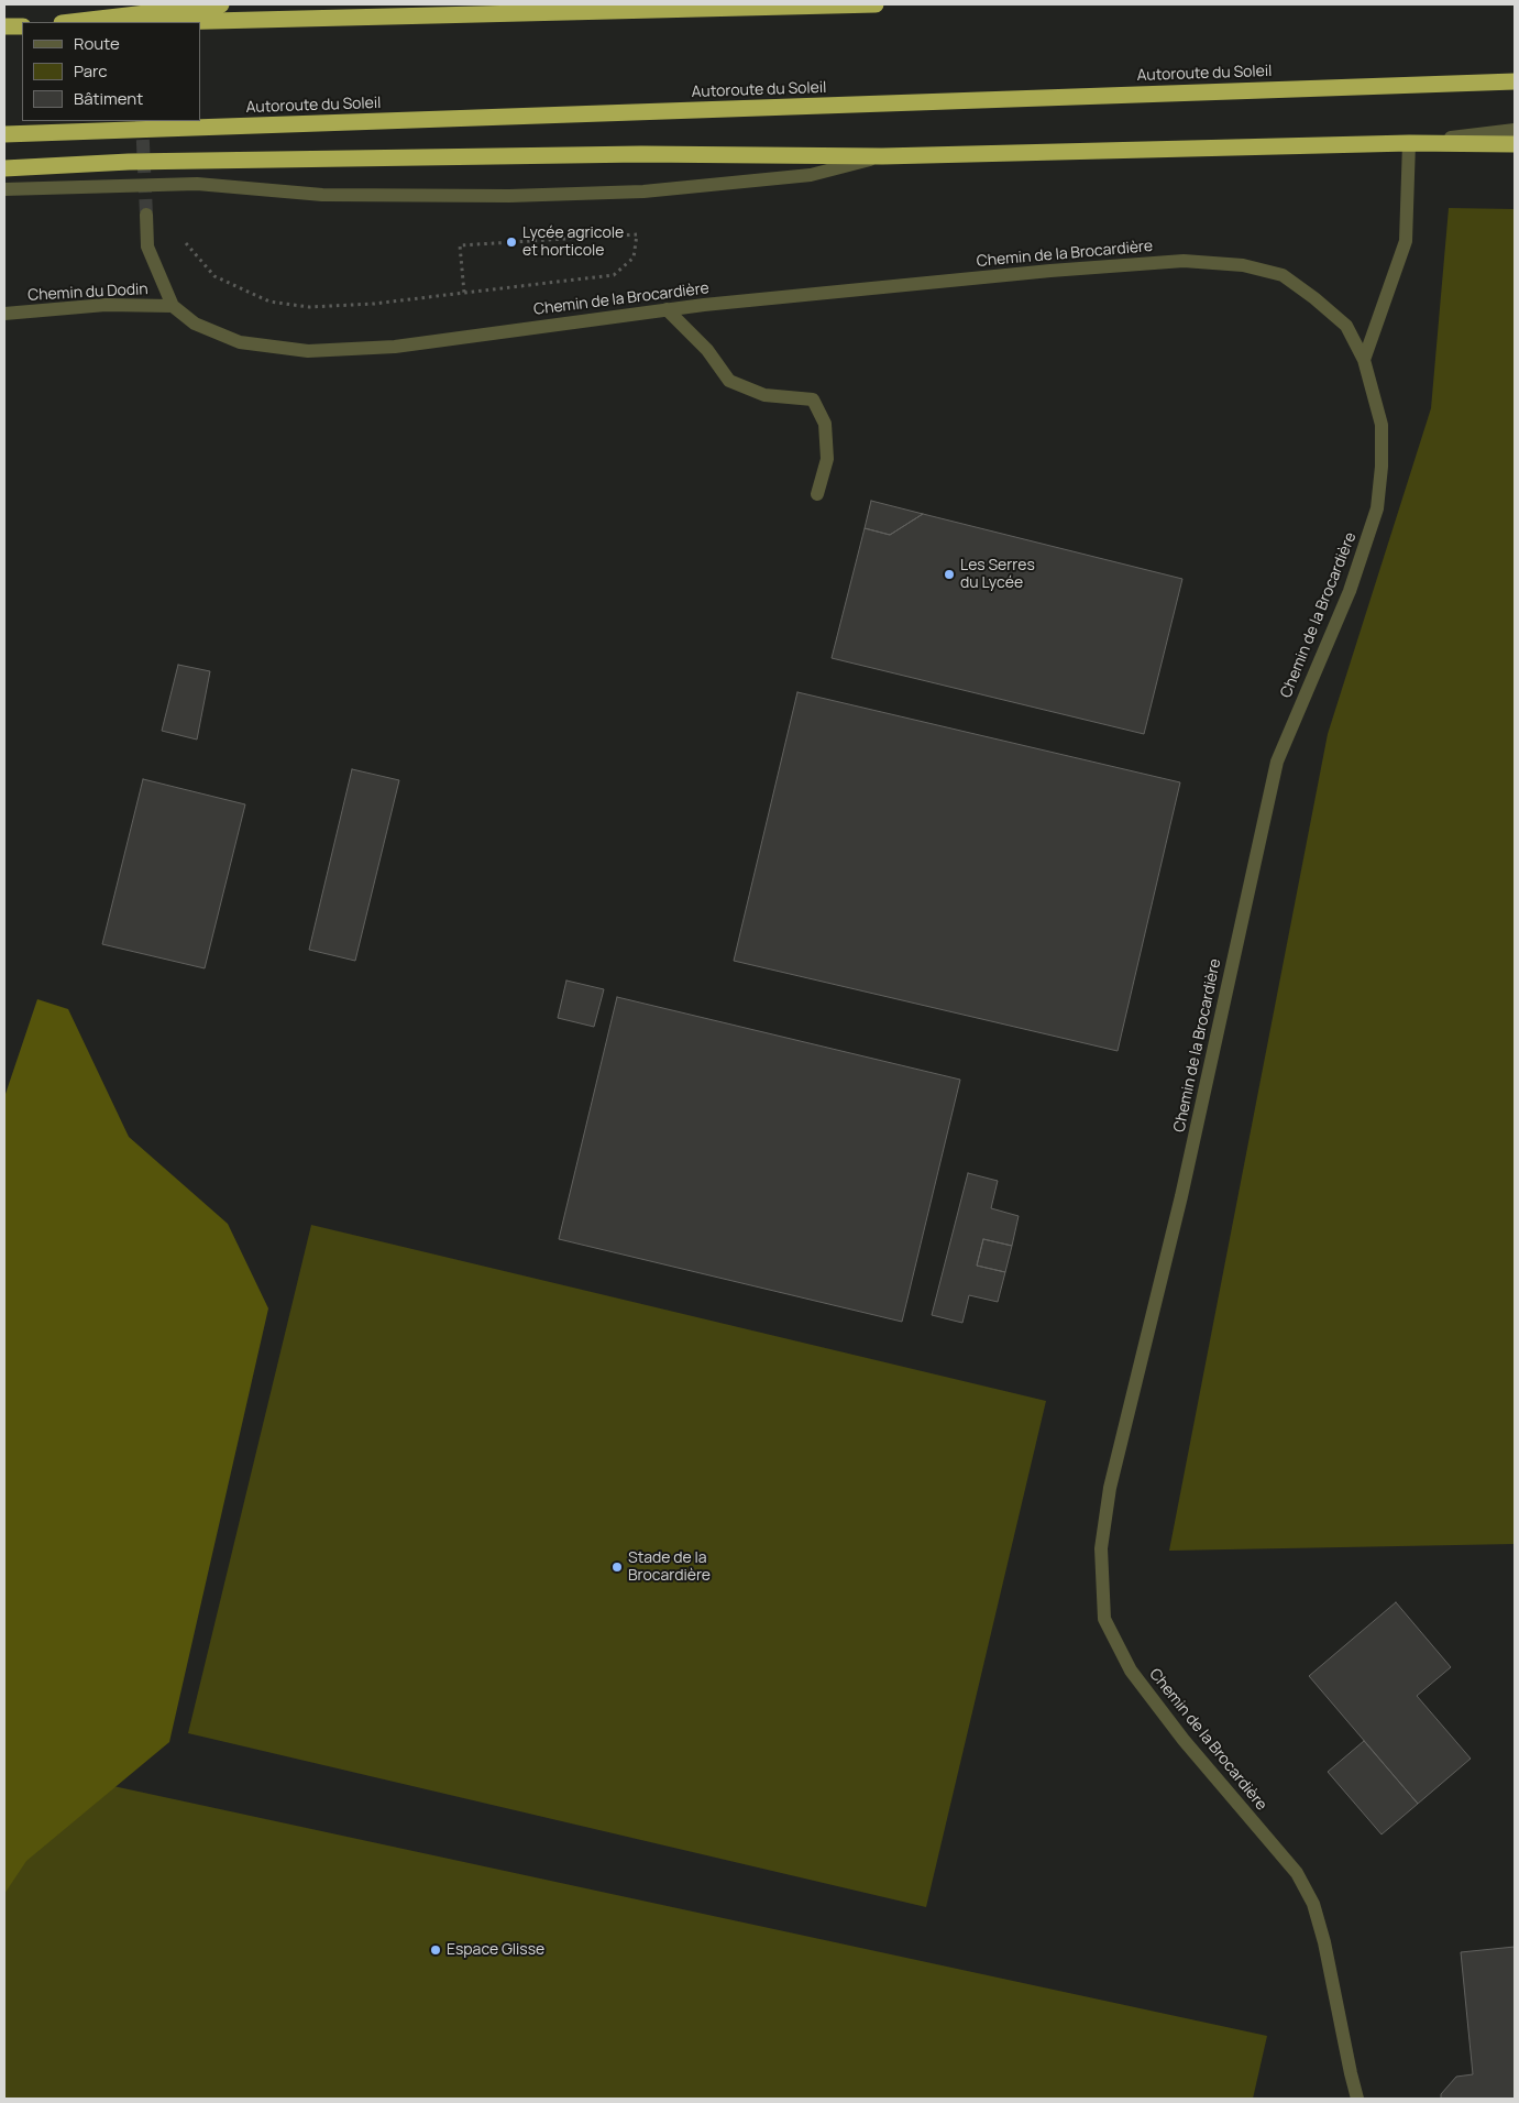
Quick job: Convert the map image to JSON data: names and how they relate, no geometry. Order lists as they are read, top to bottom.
{
  "streets": {
    "highway": ["Autoroute du Soleil"],
    "street": ["Chemin de la Brocardière", "Chemin du Dodin"]
  },
  "crossings": [
    ["Chemin de la Brocardière", "Chemin du Dodin"]
  ],
  "places": [
    "Lycée agricole et horticole",
    "Les Serres du Lycée",
    "Stade de la Brocardière",
    "Espace Glisse"
  ],
  "legend": ["Route", "Parc", "Bâtiment"]
}
